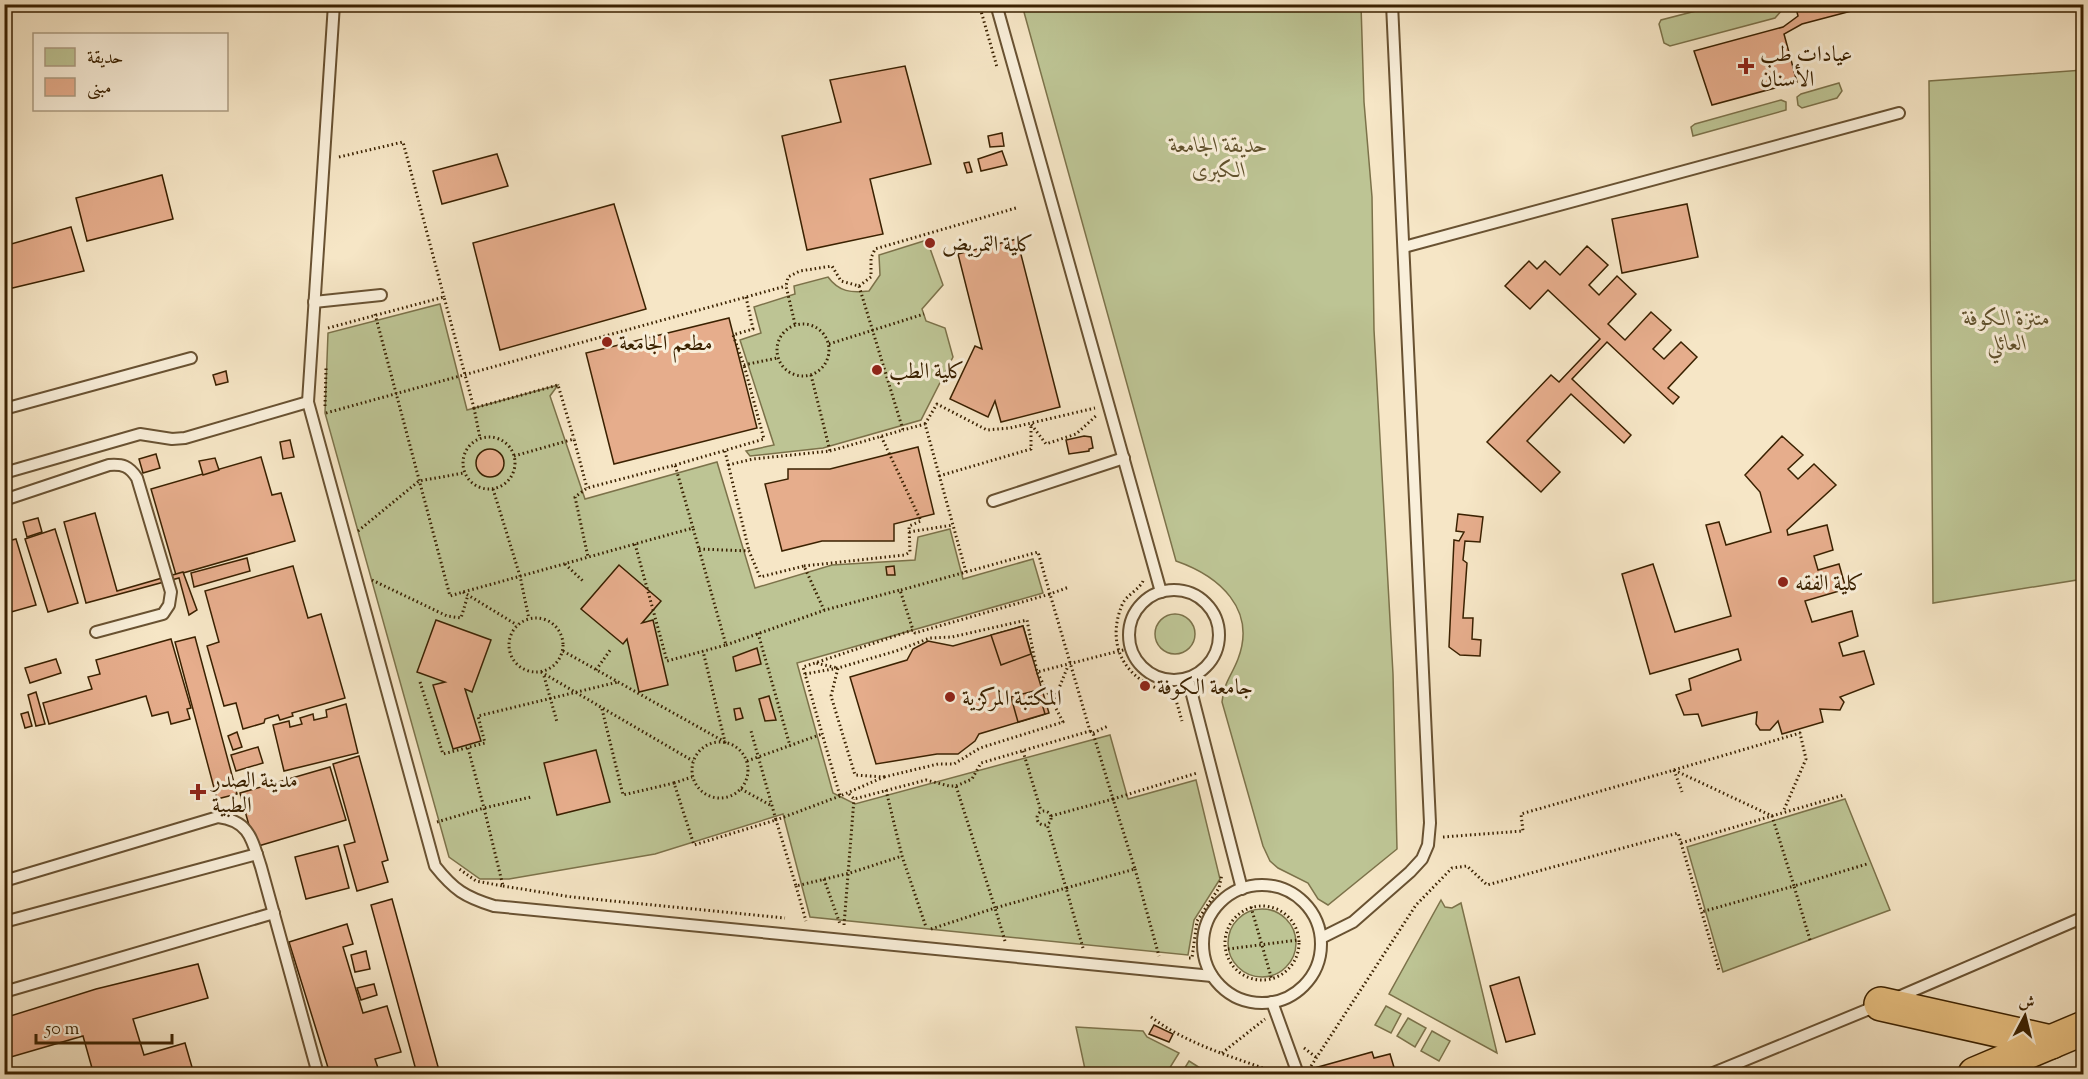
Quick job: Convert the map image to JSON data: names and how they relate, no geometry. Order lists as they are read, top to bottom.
{
  "parks": ["حديقة الجامعة الكبرى", "متنزة الكوفة العائلي"],
  "places": {
    "health": ["عيادات طب الأسنان", "مدينة الصدر الطبية"],
    "other": [
      "كلية التمريض",
      "مطعم الجامعة",
      "كلية الطب",
      "كلية الفقه",
      "جامعة الكوفة",
      "المكتبة المركزية"
    ]
  },
  "legend": ["حديقة", "مبنى"],
  "scale_bar": "50 m",
  "north": "top"
}
